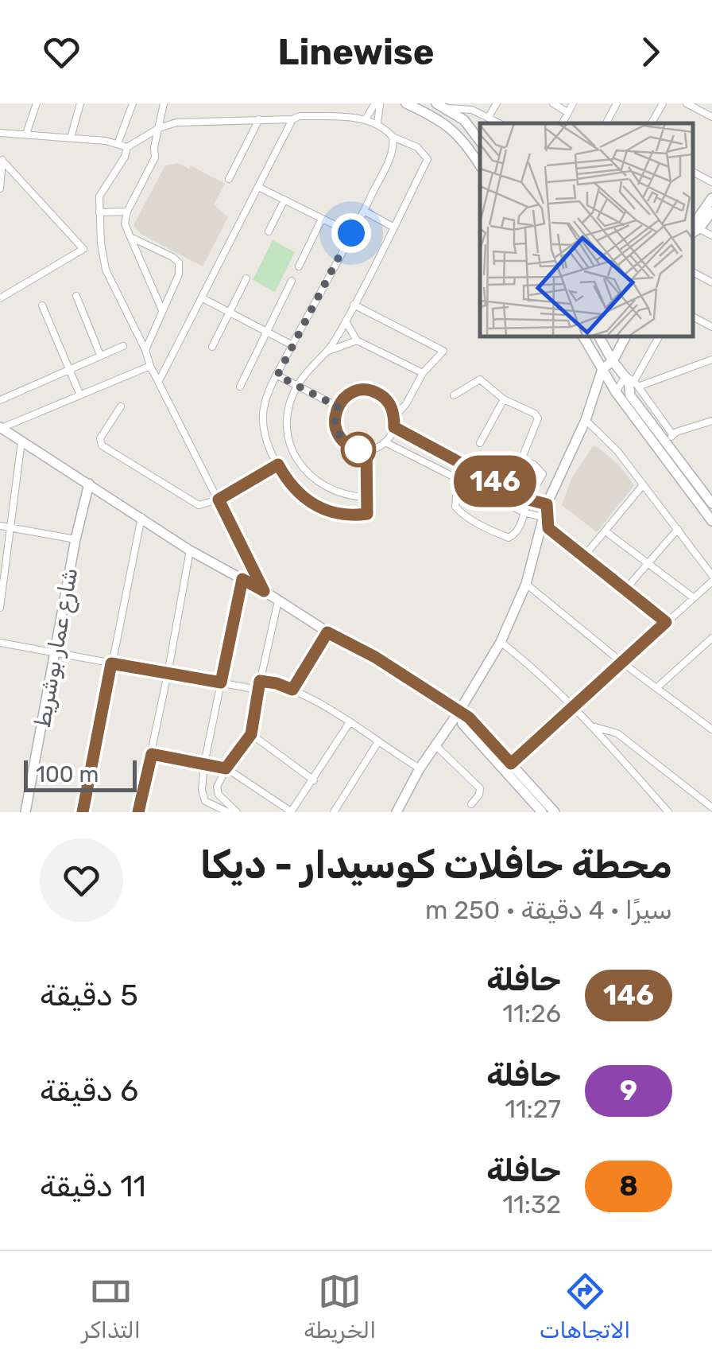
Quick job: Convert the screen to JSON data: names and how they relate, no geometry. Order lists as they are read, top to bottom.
{
  "streets": {
    "main road": ["شارع عمار بوشريط"]
  },
  "lines": ["bus line 146"],
  "scale_bar": "100 m",
  "page": {
    "header": "Linewise",
    "on_map": "146",
    "scale": "100 m",
    "heading": ["محطة حافلات كوسيدار - ديكا", "سيرًا · 4 دقيقة · 250 m"],
    "list": [
      {
        "mark": "146",
        "name": "حافلة",
        "note": "11:26",
        "value": "5 دقيقة"
      },
      {
        "mark": "9",
        "name": "حافلة",
        "note": "11:27",
        "value": "6 دقيقة"
      },
      {
        "mark": "8",
        "name": "حافلة",
        "note": "11:32",
        "value": "11 دقيقة"
      }
    ],
    "tabs": ["الاتجاهات", "الخريطة", "التذاكر"]
  }
}
